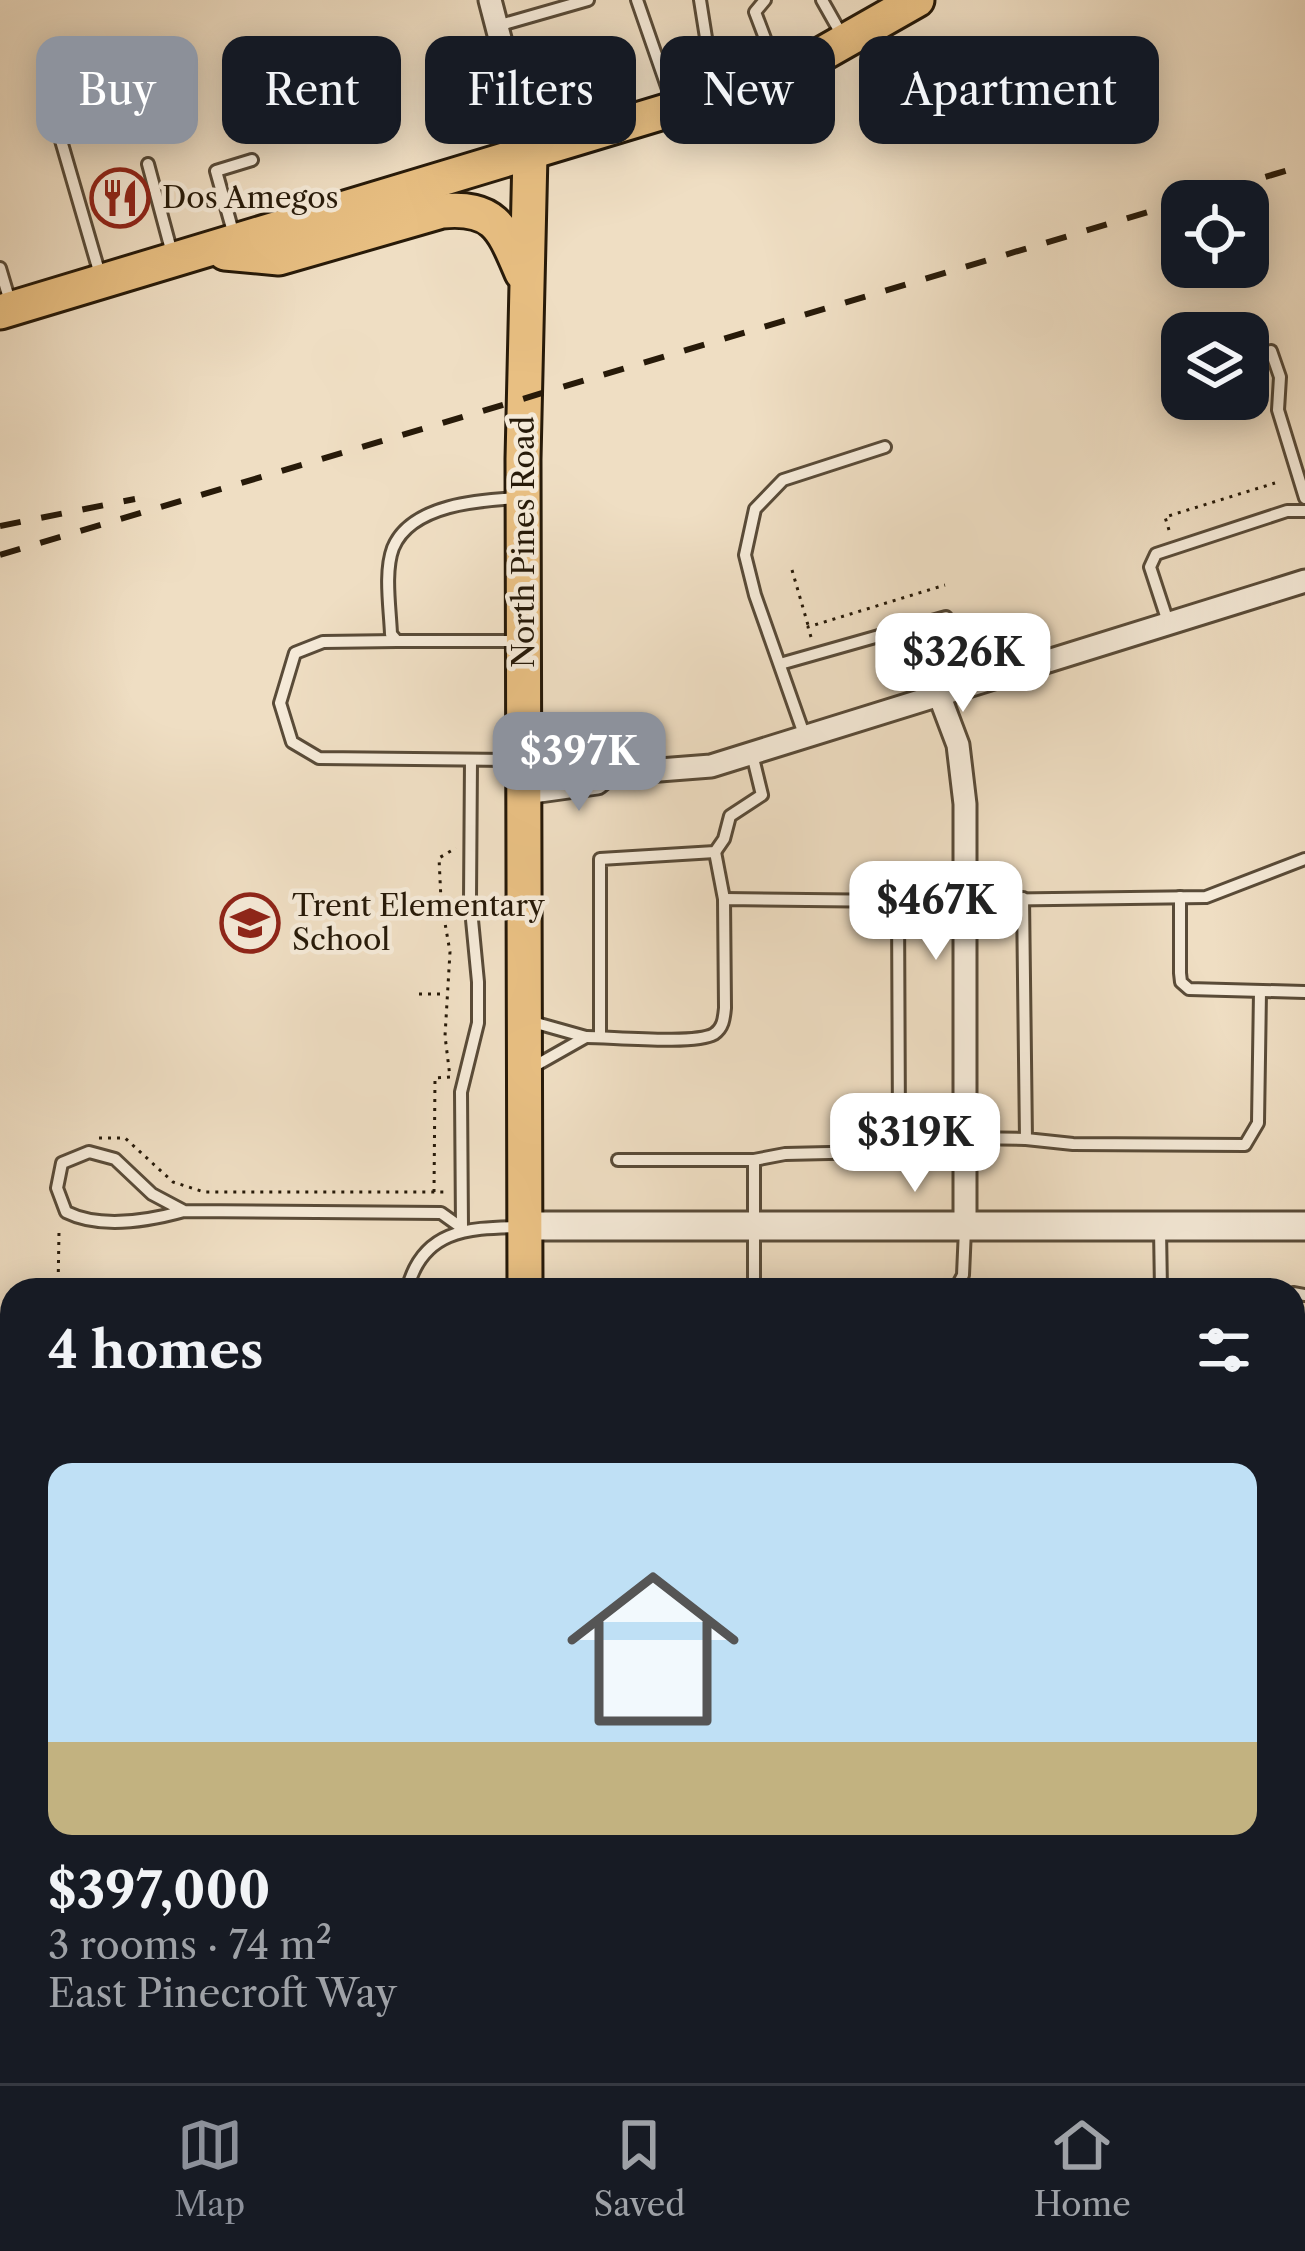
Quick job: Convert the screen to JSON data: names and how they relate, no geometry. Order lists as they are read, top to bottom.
{
  "streets": {
    "main road": ["North Pines Road"]
  },
  "places": {
    "restaurant": ["Dos Amegos"],
    "school or university": ["Trent Elementary School"]
  },
  "page": {
    "chip": [
      "Buy",
      "Rent",
      "Filters",
      "New",
      "Apartment"
    ],
    "price": [
      "$326K",
      "$397K",
      "$467K",
      "$319K"
    ],
    "heading": "4 homes",
    "list": [
      {
        "name": "$397,000",
        "note": "3 rooms · 74 m² · East Pinecroft Way"
      }
    ],
    "tabs": ["Map", "Saved", "Home"]
  }
}
